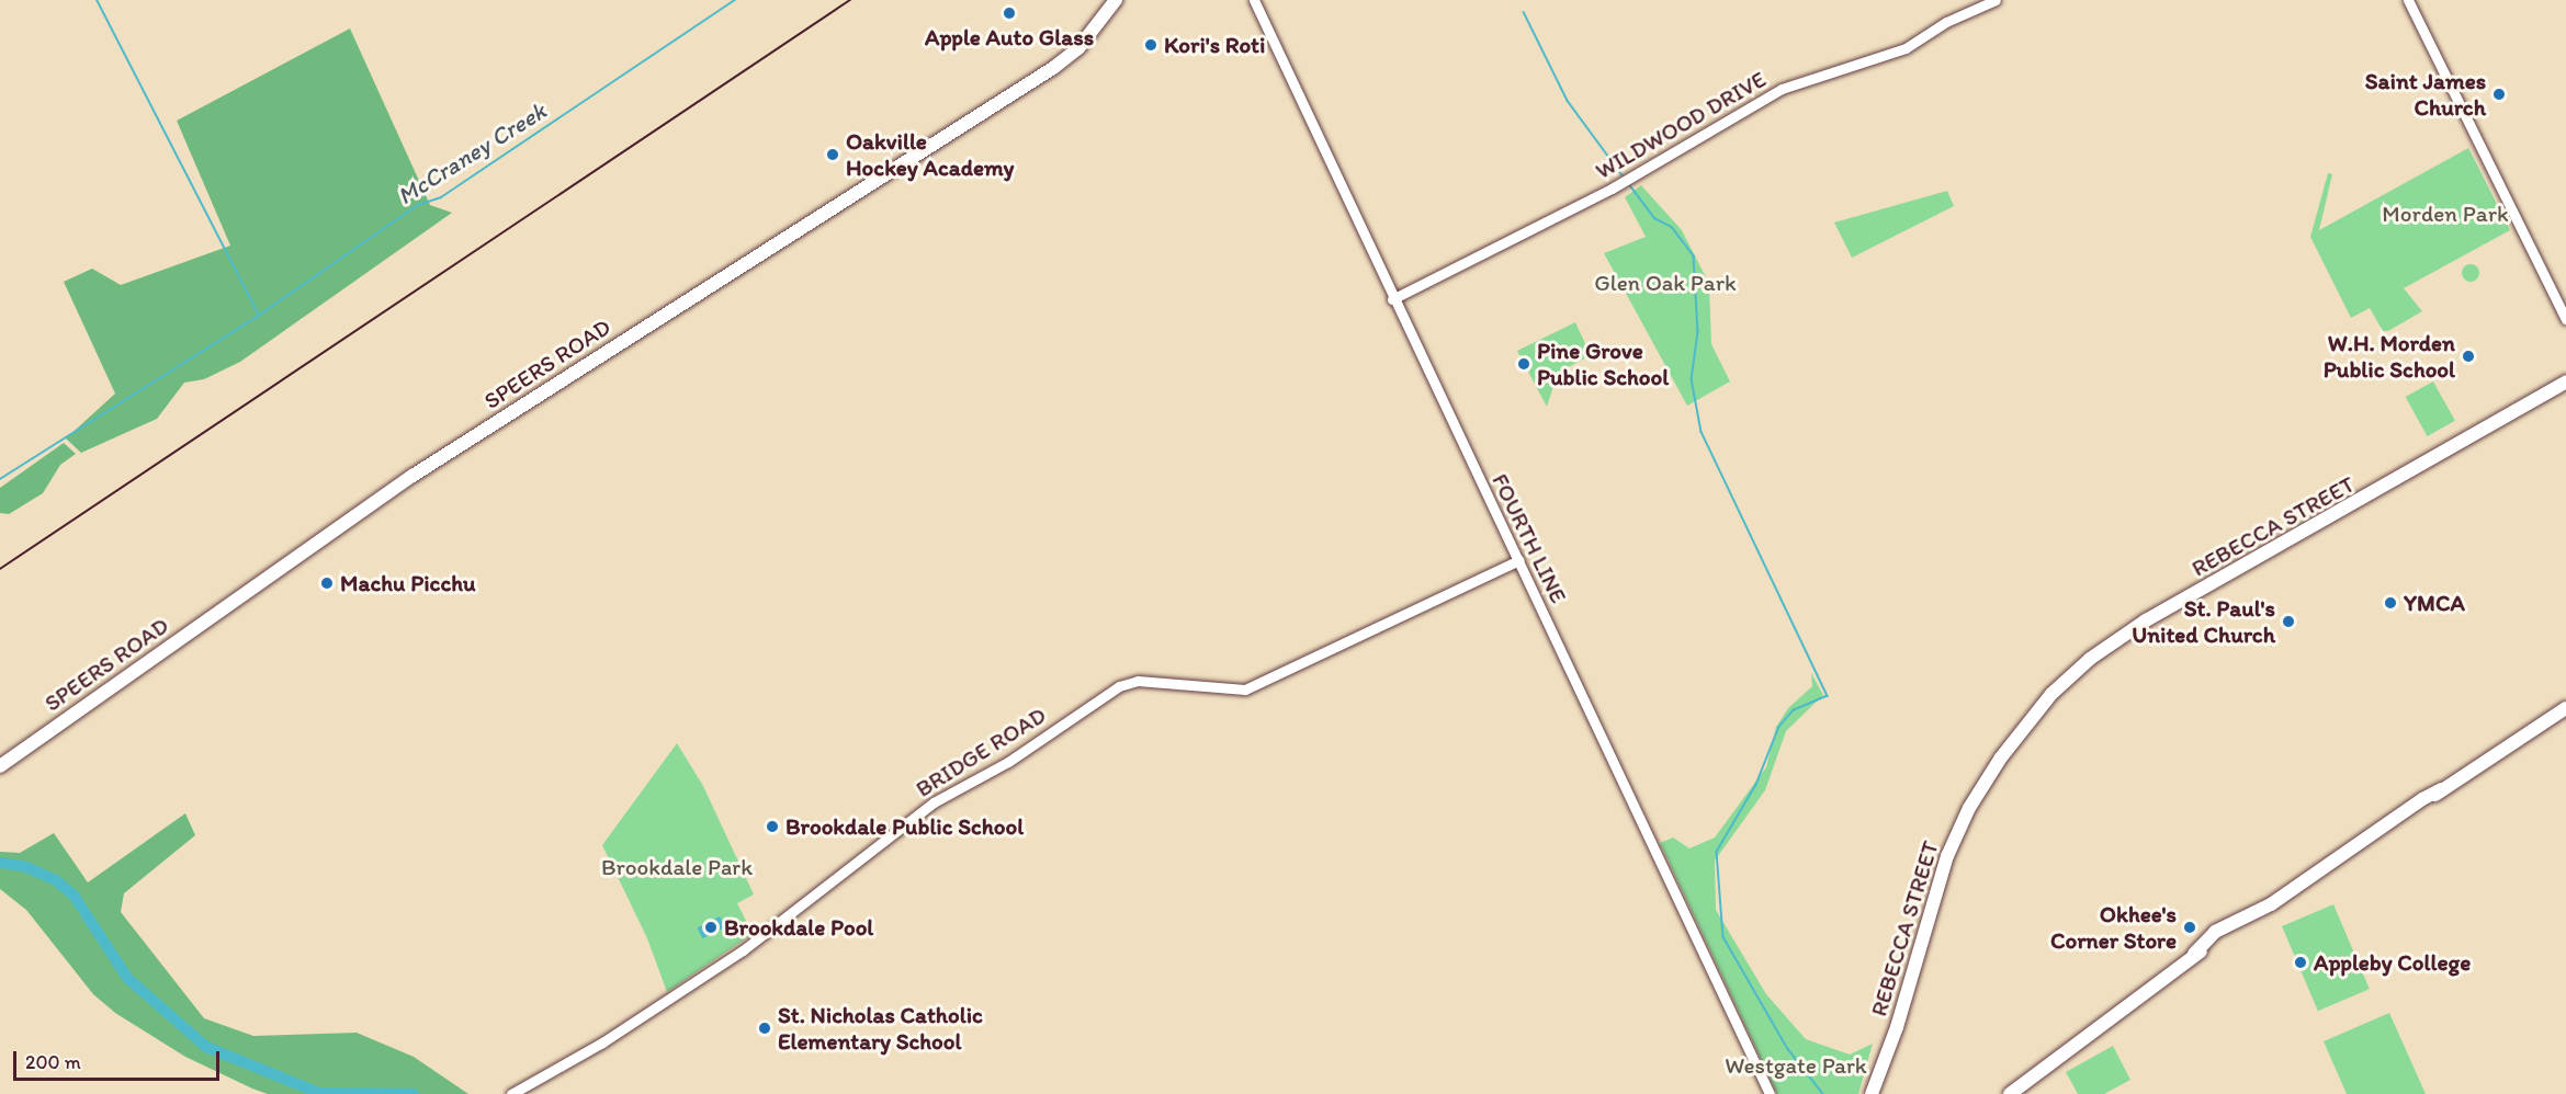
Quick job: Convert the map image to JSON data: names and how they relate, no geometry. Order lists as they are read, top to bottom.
{
  "streets": {
    "main road": ["SPEERS ROAD", "REBECCA STREET"],
    "street": ["WILDWOOD DRIVE", "FOURTH LINE", "BRIDGE ROAD"]
  },
  "crossings": [
    ["WILDWOOD DRIVE", "FOURTH LINE"],
    ["FOURTH LINE", "BRIDGE ROAD"]
  ],
  "water": ["McCraney Creek"],
  "parks": [
    "Morden Park",
    "Glen Oak Park",
    "Brookdale Park",
    "Westgate Park"
  ],
  "places": [
    "Apple Auto Glass",
    "Kori's Roti",
    "Saint James Church",
    "Oakville Hockey Academy",
    "W.H. Morden Public School",
    "Pine Grove Public School",
    "Machu Picchu",
    "YMCA",
    "St. Paul's United Church",
    "Brookdale Public School",
    "Brookdale Pool",
    "Okhee's Corner Store",
    "Appleby College",
    "St. Nicholas Catholic Elementary School"
  ],
  "scale_bar": "200 m"
}
